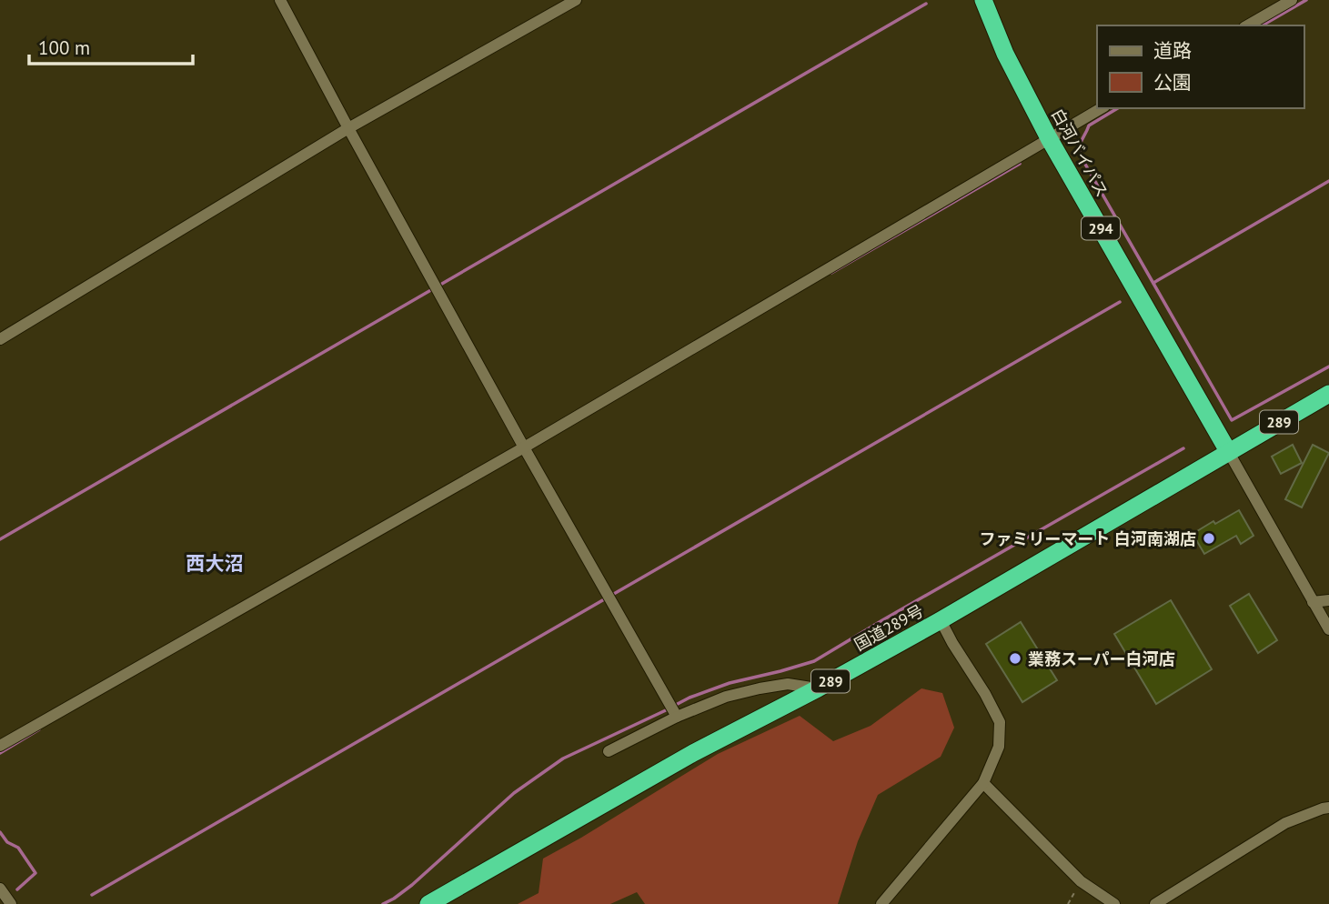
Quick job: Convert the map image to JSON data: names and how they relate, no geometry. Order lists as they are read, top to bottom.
{
  "streets": {
    "highway": [
      "白河バイパス",
      "294",
      "289",
      "国道289号"
    ]
  },
  "crossings": [
    ["白河バイパス", "国道289号"]
  ],
  "districts": ["西大沼"],
  "places": ["ファミリーマート 白河南湖店", "業務スーパー白河店"],
  "legend": ["道路", "公園"],
  "scale_bar": "100 m"
}
